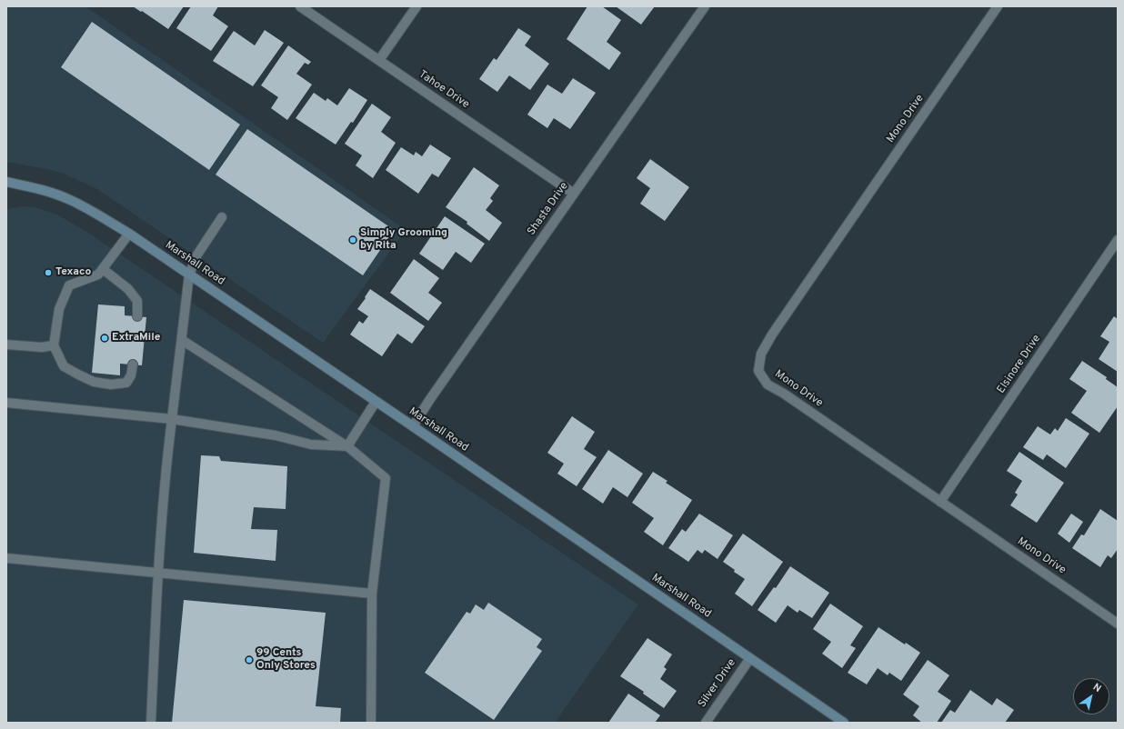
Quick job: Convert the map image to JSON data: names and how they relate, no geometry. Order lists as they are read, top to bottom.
{
  "streets": {
    "street": [
      "Tahoe Drive",
      "Mono Drive",
      "Shasta Drive",
      "Marshall Road",
      "Elsinore Drive",
      "Silver Drive"
    ]
  },
  "crossings": [
    ["Tahoe Drive", "Shasta Drive"],
    ["Mono Drive", "Elsinore Drive"],
    ["Shasta Drive", "Marshall Road"],
    ["Marshall Road", "Silver Drive"]
  ],
  "places": [
    "Simply Grooming by Rita",
    "Texaco",
    "ExtraMile",
    "99 Cents Only Stores"
  ],
  "north": "top right"
}
